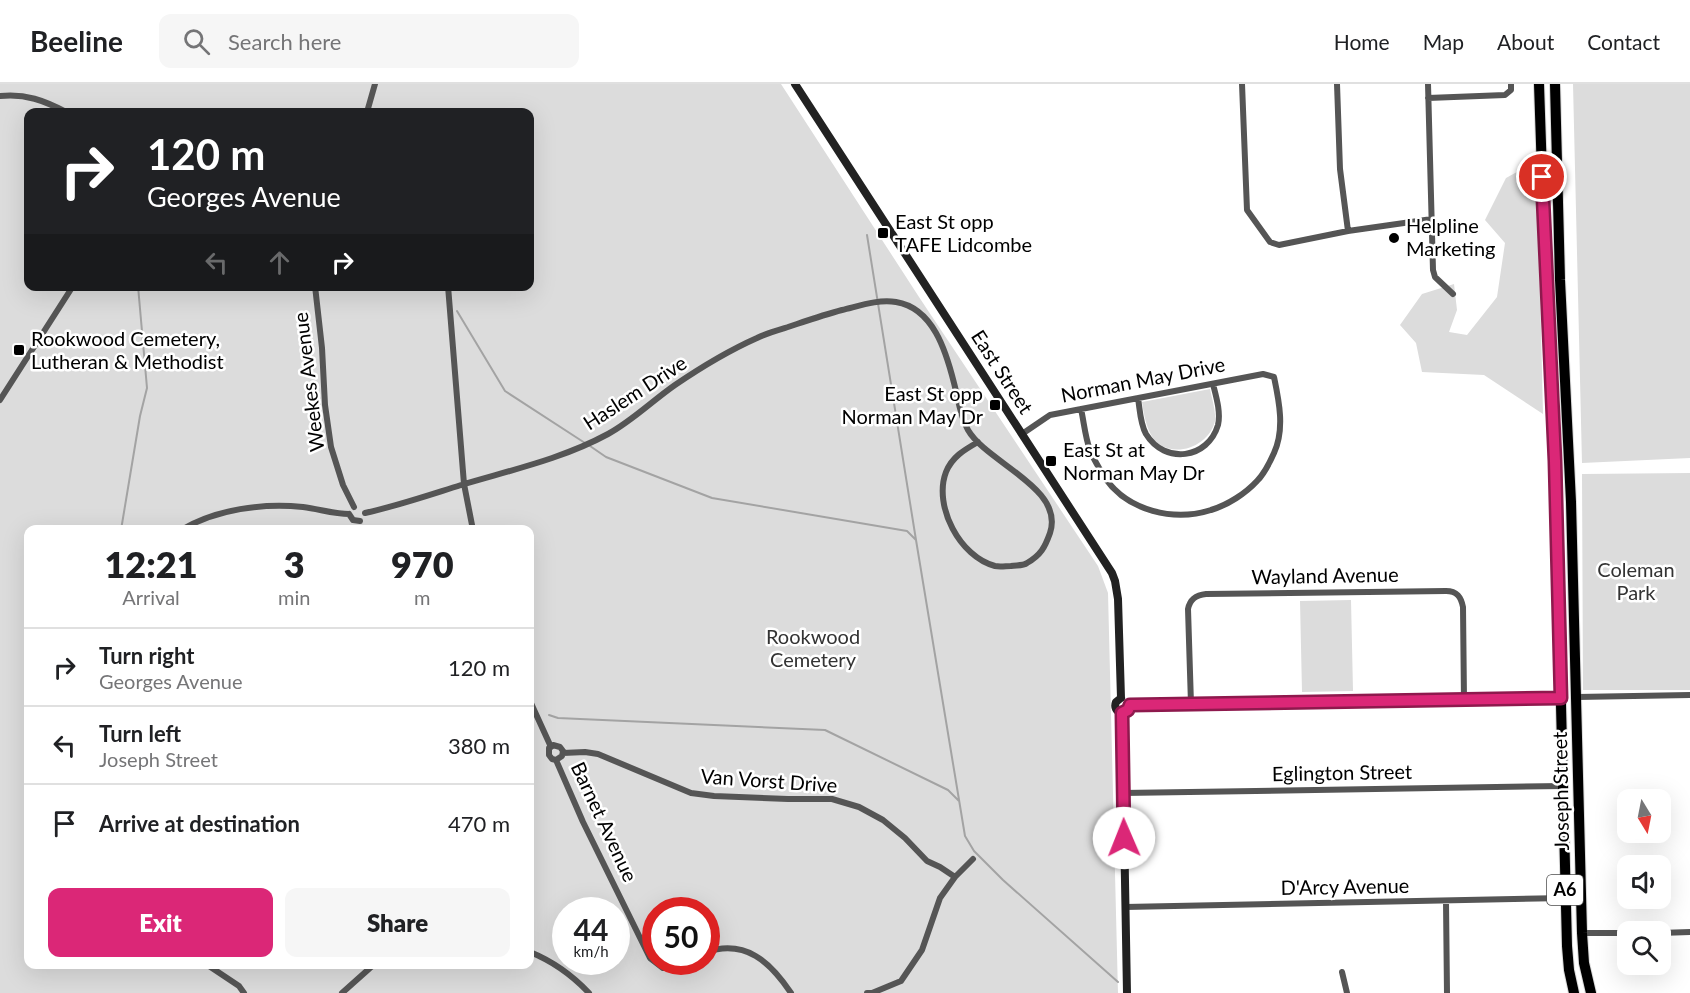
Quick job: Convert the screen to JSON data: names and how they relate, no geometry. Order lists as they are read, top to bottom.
{
  "streets": {
    "highway": ["Joseph Street", "A6"],
    "main road": ["East Street"],
    "street": [
      "Norman May Drive",
      "Weekes Avenue",
      "Haslem Drive",
      "Wayland Avenue",
      "Eglington Street",
      "Van Vorst Drive",
      "Barnet Avenue",
      "D'Arcy Avenue"
    ]
  },
  "crossings": [
    ["East Street", "Norman May Drive"],
    ["Weekes Avenue", "Haslem Drive"],
    ["Eglington Street", "Joseph Street"],
    ["Van Vorst Drive", "Barnet Avenue"],
    ["Joseph Street", "D'Arcy Avenue"]
  ],
  "parks": ["Coleman Park", "Rookwood Cemetery"],
  "places": {
    "transit": [
      "East St opp TAFE Lidcombe",
      "Rookwood Cemetery, Lutheran & Methodist",
      "East St opp Norman May Dr",
      "East St at Norman May Dr"
    ],
    "other": ["Helpline Marketing"]
  },
  "north": "bottom",
  "page": {
    "header": "Beeline",
    "search": "Search here",
    "nav": [
      "Home",
      "Map",
      "About",
      "Contact"
    ],
    "turn": ["120 m", "Georges Avenue"],
    "eta": [
      "12:21",
      "Arrival",
      "3",
      "min",
      "970",
      "m"
    ],
    "list": [
      {
        "name": "Turn right",
        "note": "Georges Avenue",
        "value": "120 m"
      },
      {
        "name": "Turn left",
        "note": "Joseph Street",
        "value": "380 m"
      },
      {
        "name": "Arrive at destination",
        "value": "470 m"
      }
    ],
    "buttons": ["Exit", "Share"],
    "speed": "44 km/h",
    "limit": "50"
  }
}
